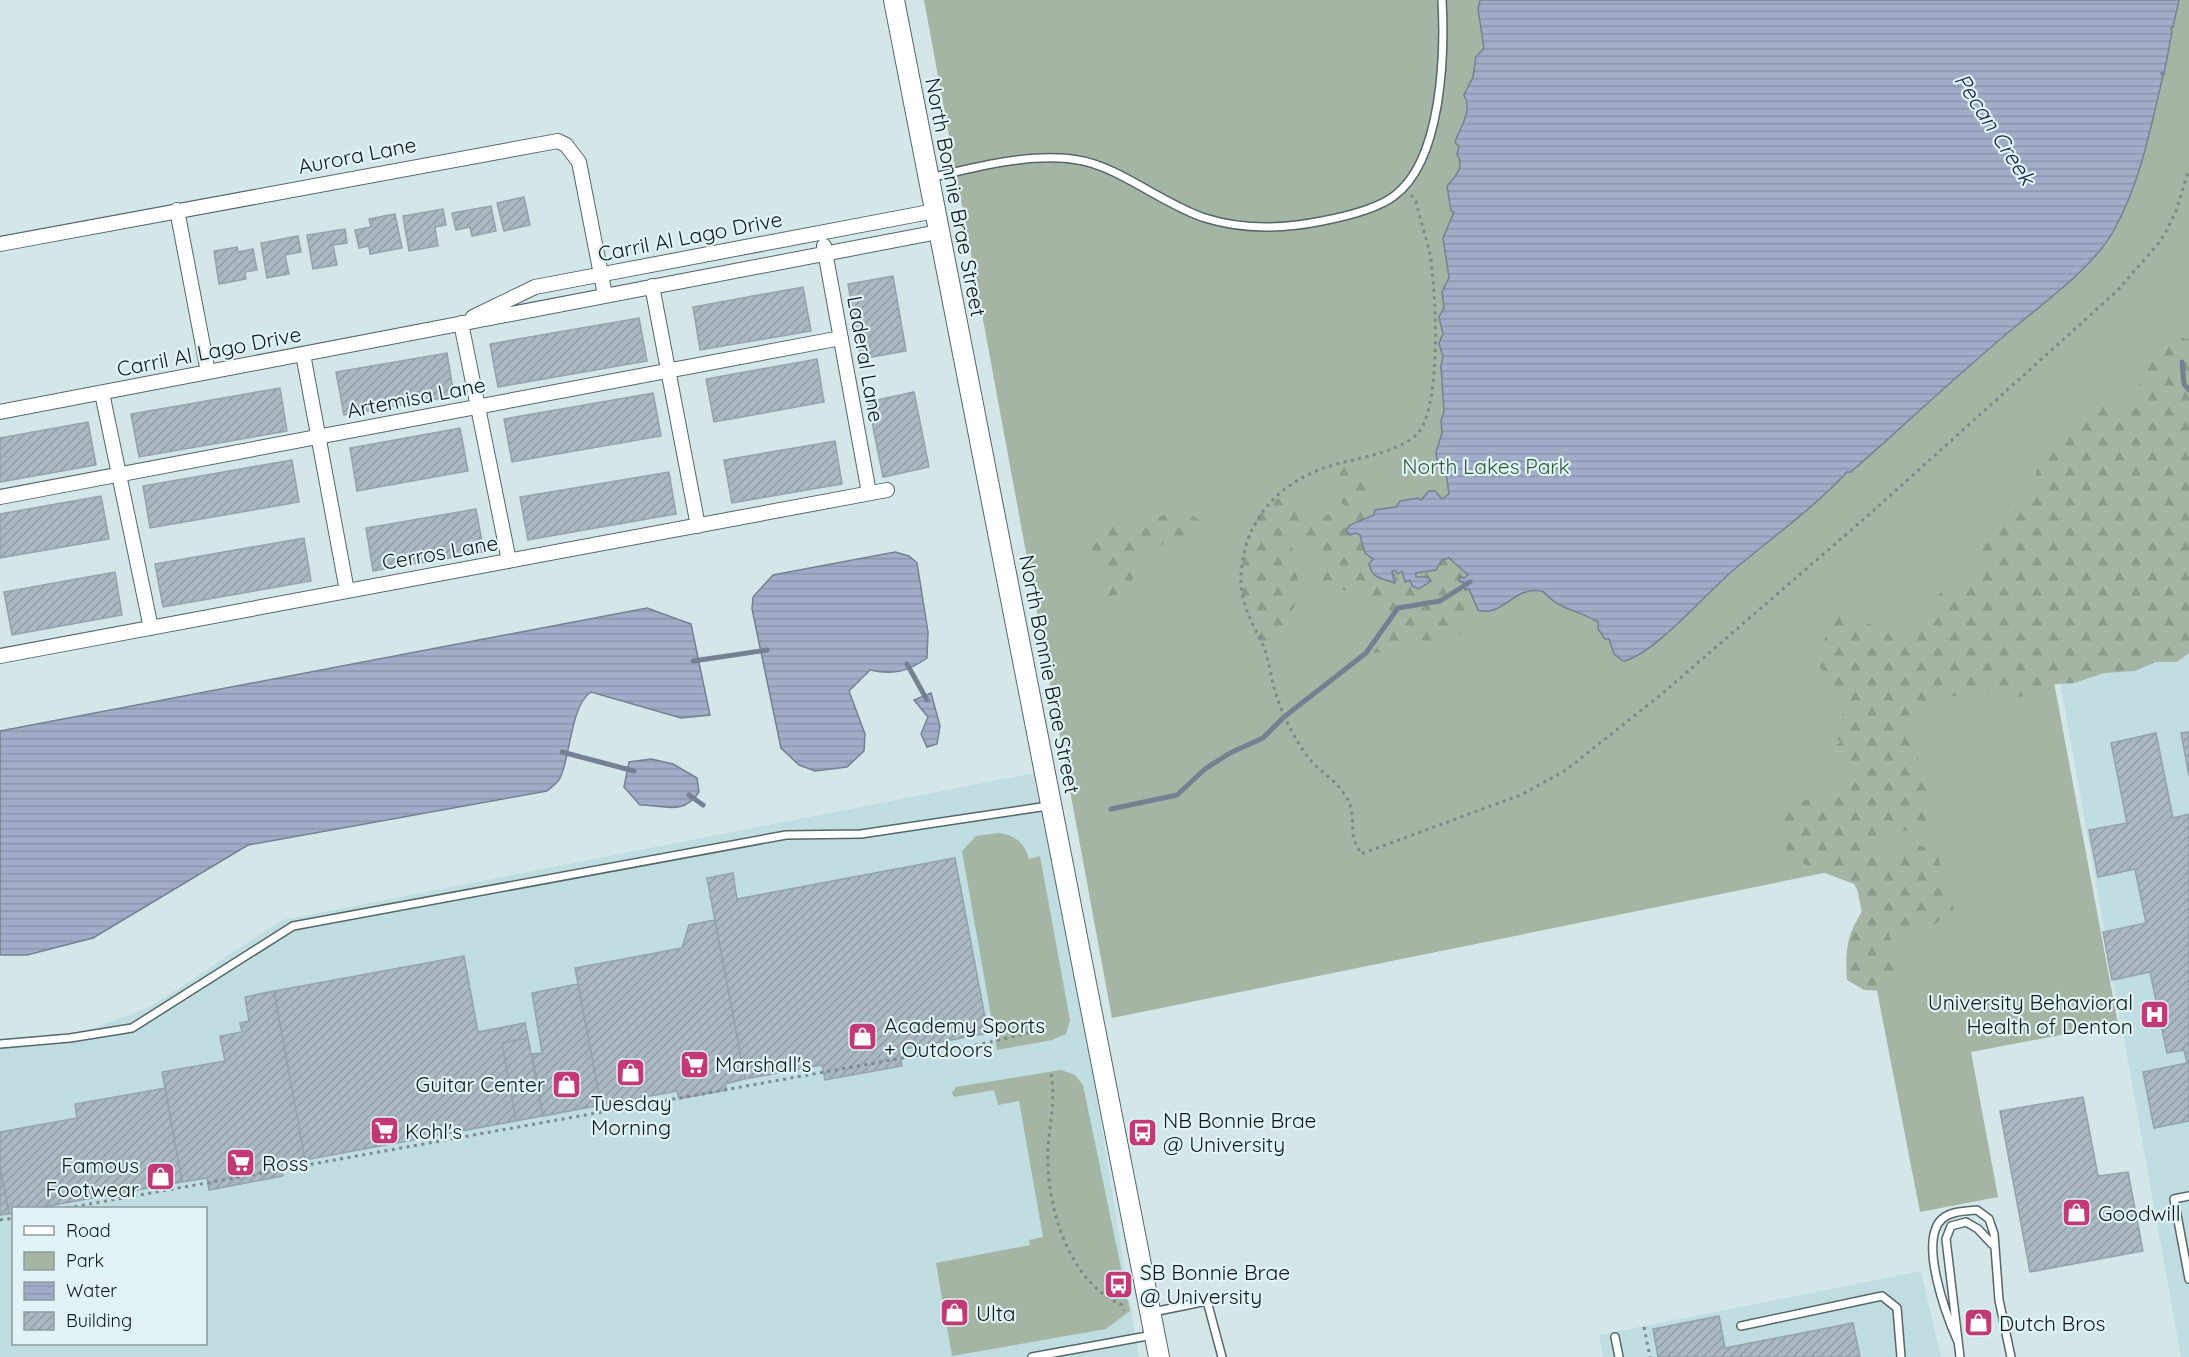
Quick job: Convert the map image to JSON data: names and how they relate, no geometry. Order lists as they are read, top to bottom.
{
  "streets": {
    "main road": ["North Bonnie Brae Street"],
    "street": [
      "Aurora Lane",
      "Carril Al Lago Drive",
      "Laderal Lane",
      "Artemisa Lane",
      "Cerros Lane"
    ]
  },
  "crossings": [
    ["Aurora Lane", "Carril Al Lago Drive"],
    ["North Bonnie Brae Street", "Carril Al Lago Drive"],
    ["Carril Al Lago Drive", "Laderal Lane"],
    ["Laderal Lane", "Artemisa Lane"],
    ["Laderal Lane", "Cerros Lane"]
  ],
  "water": ["Pecan Creek"],
  "parks": ["North Lakes Park"],
  "places": {
    "hospital": ["University Behavioral Health of Denton"],
    "shop": [
      "Academy Sports + Outdoors",
      "Tuesday Morning",
      "Guitar Center",
      "Famous Footwear",
      "Goodwill",
      "Ulta",
      "Dutch Bros"
    ],
    "supermarket": ["Marshall's", "Kohl's", "Ross"],
    "bus stop": ["NB Bonnie Brae @ University", "SB Bonnie Brae @ University"]
  },
  "legend": [
    "Road",
    "Park",
    "Water",
    "Building"
  ]
}
